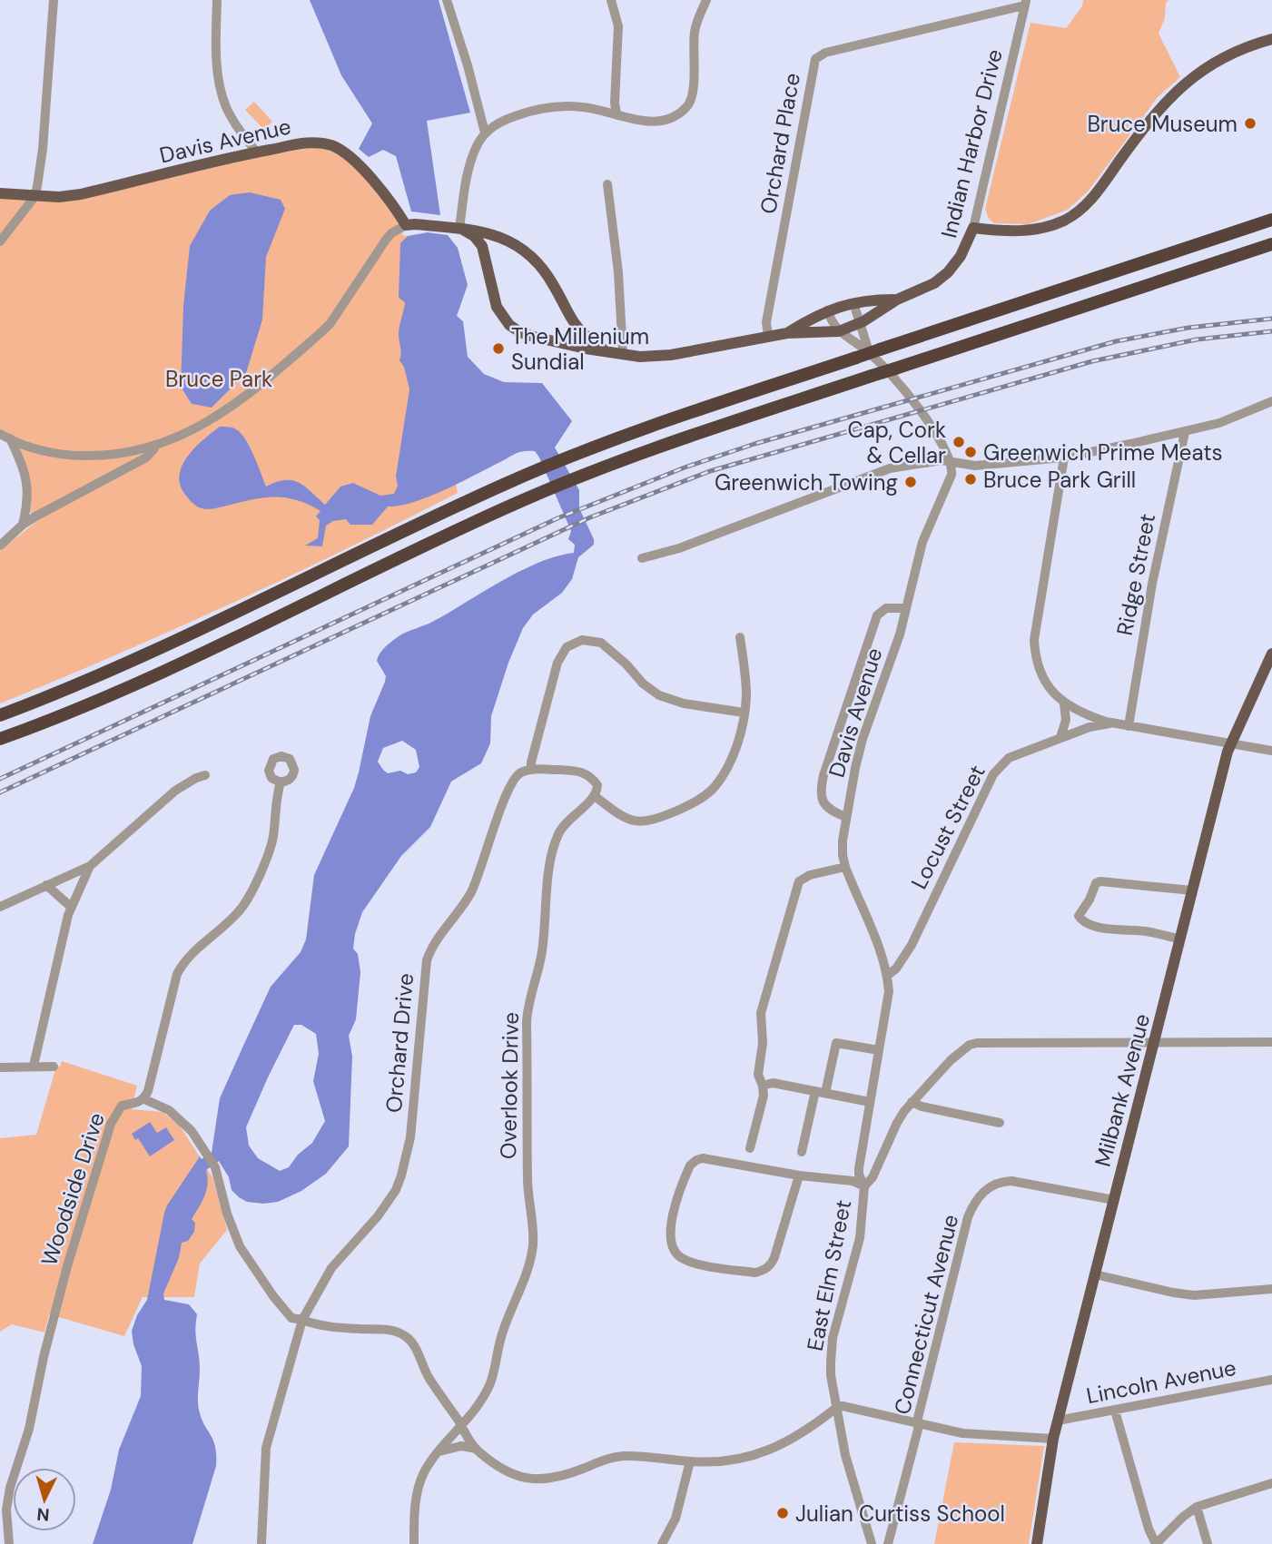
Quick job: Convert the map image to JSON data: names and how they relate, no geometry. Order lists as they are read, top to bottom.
{
  "streets": {
    "main road": ["Davis Avenue", "Indian Harbor Drive", "Milbank Avenue"],
    "street": [
      "Orchard Place",
      "Ridge Street",
      "Locust Street",
      "Orchard Drive",
      "Overlook Drive",
      "Woodside Drive",
      "East Elm Street",
      "Connecticut Avenue",
      "Lincoln Avenue"
    ]
  },
  "crossings": [
    ["Davis Avenue", "Locust Street"],
    ["Davis Avenue", "East Elm Street"],
    ["Orchard Place", "Indian Harbor Drive"],
    ["Milbank Avenue", "East Elm Street"],
    ["Milbank Avenue", "Connecticut Avenue"],
    ["Milbank Avenue", "Lincoln Avenue"]
  ],
  "parks": ["Bruce Park"],
  "places": [
    "Bruce Museum",
    "The Millenium Sundial",
    "Cap, Cork & Cellar",
    "Greenwich Prime Meats",
    "Bruce Park Grill",
    "Greenwich Towing",
    "Julian Curtiss School"
  ],
  "north": "bottom"
}
